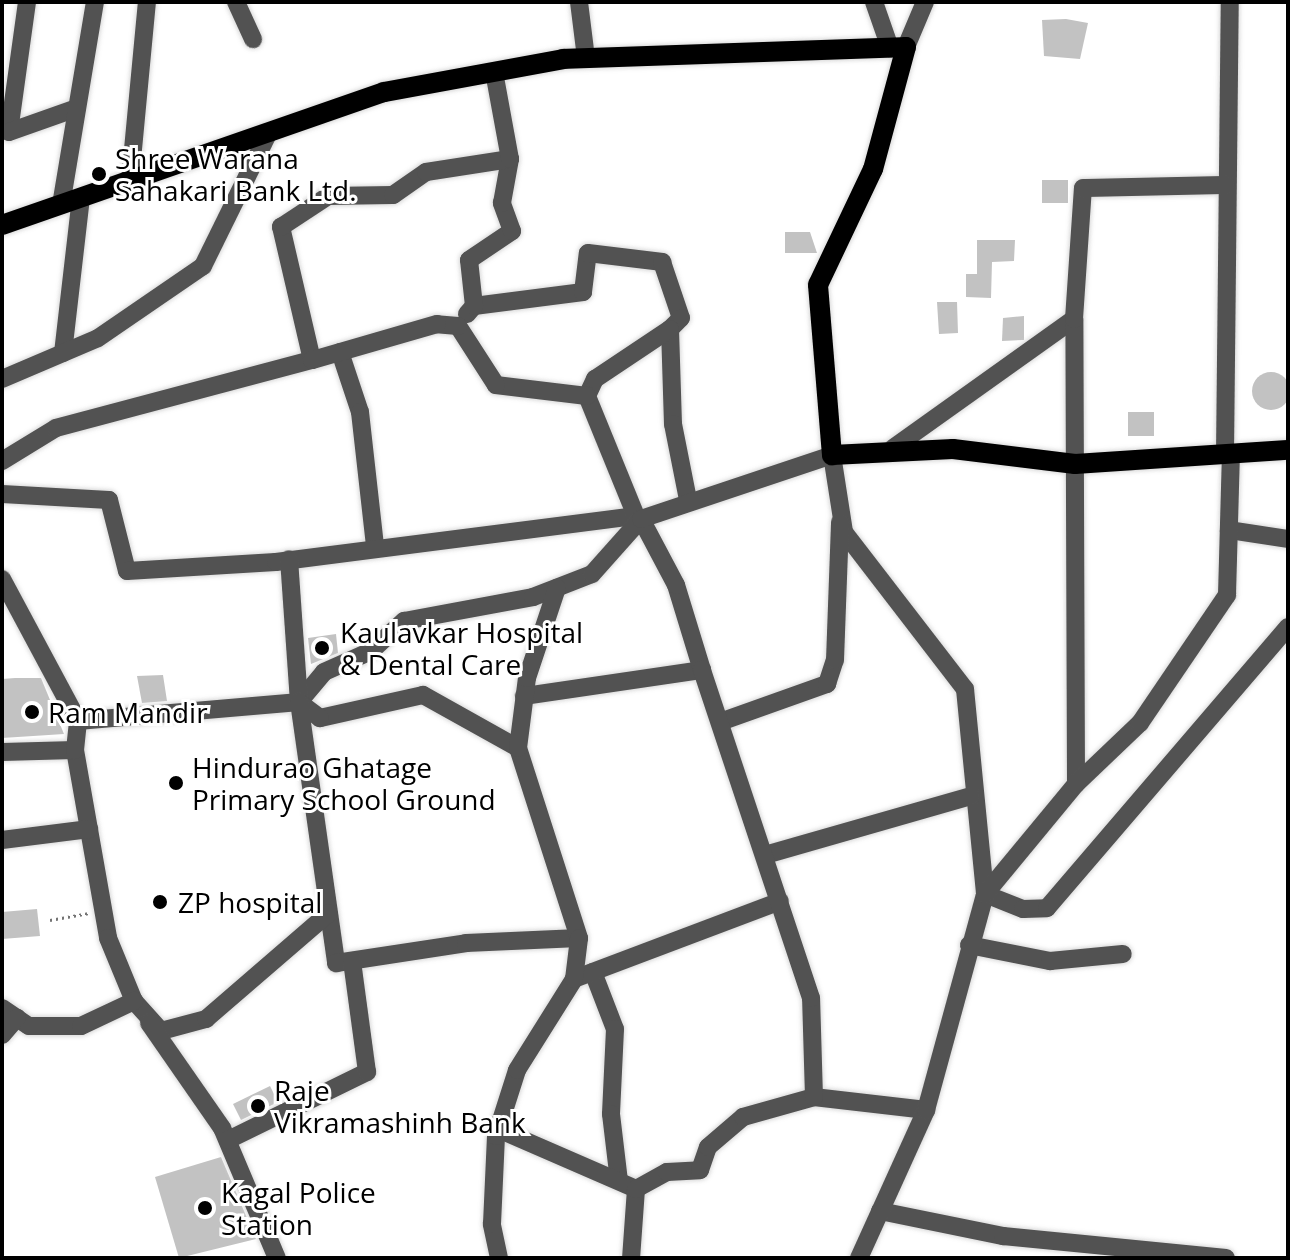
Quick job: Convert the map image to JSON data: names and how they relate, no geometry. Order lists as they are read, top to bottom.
{
  "places": [
    "Shree Warana Sahakari Bank Ltd.",
    "Kaulavkar Hospital & Dental Care",
    "Ram Mandir",
    "Hindurao Ghatage Primary School Ground",
    "ZP hospital",
    "Raje Vikramashinh Bank",
    "Kagal Police Station"
  ]
}
